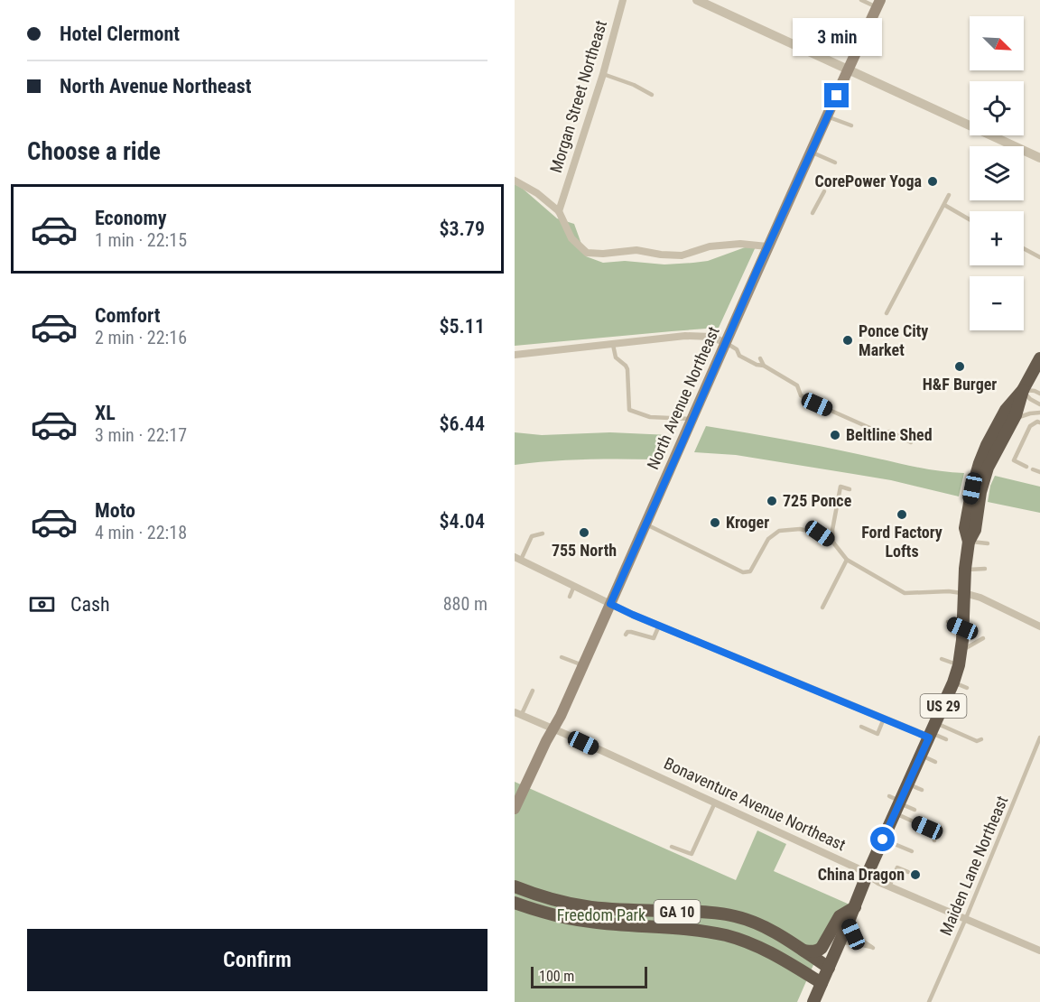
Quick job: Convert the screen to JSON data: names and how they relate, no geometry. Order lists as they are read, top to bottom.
{
  "streets": {
    "highway": ["US 29", "GA 10"],
    "main road": ["North Avenue Northeast"],
    "street": ["Morgan Street Northeast", "Bonaventure Avenue Northeast"],
    "lane": ["Maiden Lane Northeast"]
  },
  "crossings": [
    ["North Avenue Northeast", "Bonaventure Avenue Northeast"],
    ["US 29", "Bonaventure Avenue Northeast"],
    ["US 29", "GA 10"],
    ["Bonaventure Avenue Northeast", "Maiden Lane Northeast"]
  ],
  "parks": ["Freedom Park"],
  "places": [
    "CorePower Yoga",
    "Ponce City Market",
    "H&F Burger",
    "Beltline Shed",
    "725 Ponce",
    "Ford Factory Lofts",
    "Kroger",
    "755 North",
    "China Dragon"
  ],
  "scale_bar": "100 m",
  "north": "bottom right",
  "page": {
    "banner": ["Hotel Clermont", "North Avenue Northeast"],
    "map_buttons": ["+", "−"],
    "bubble": "3 min",
    "heading": "Choose a ride",
    "list": [
      {
        "name": "Economy",
        "note": "1 min · 22:15",
        "value": "$3.79"
      },
      {
        "name": "Comfort",
        "note": "2 min · 22:16",
        "value": "$5.11"
      },
      {
        "name": "XL",
        "note": "3 min · 22:17",
        "value": "$6.44"
      },
      {
        "name": "Moto",
        "note": "4 min · 22:18",
        "value": "$4.04"
      }
    ],
    "pay": ["Cash", "880 m"],
    "buttons": "Confirm",
    "scale": "100 m"
  }
}
